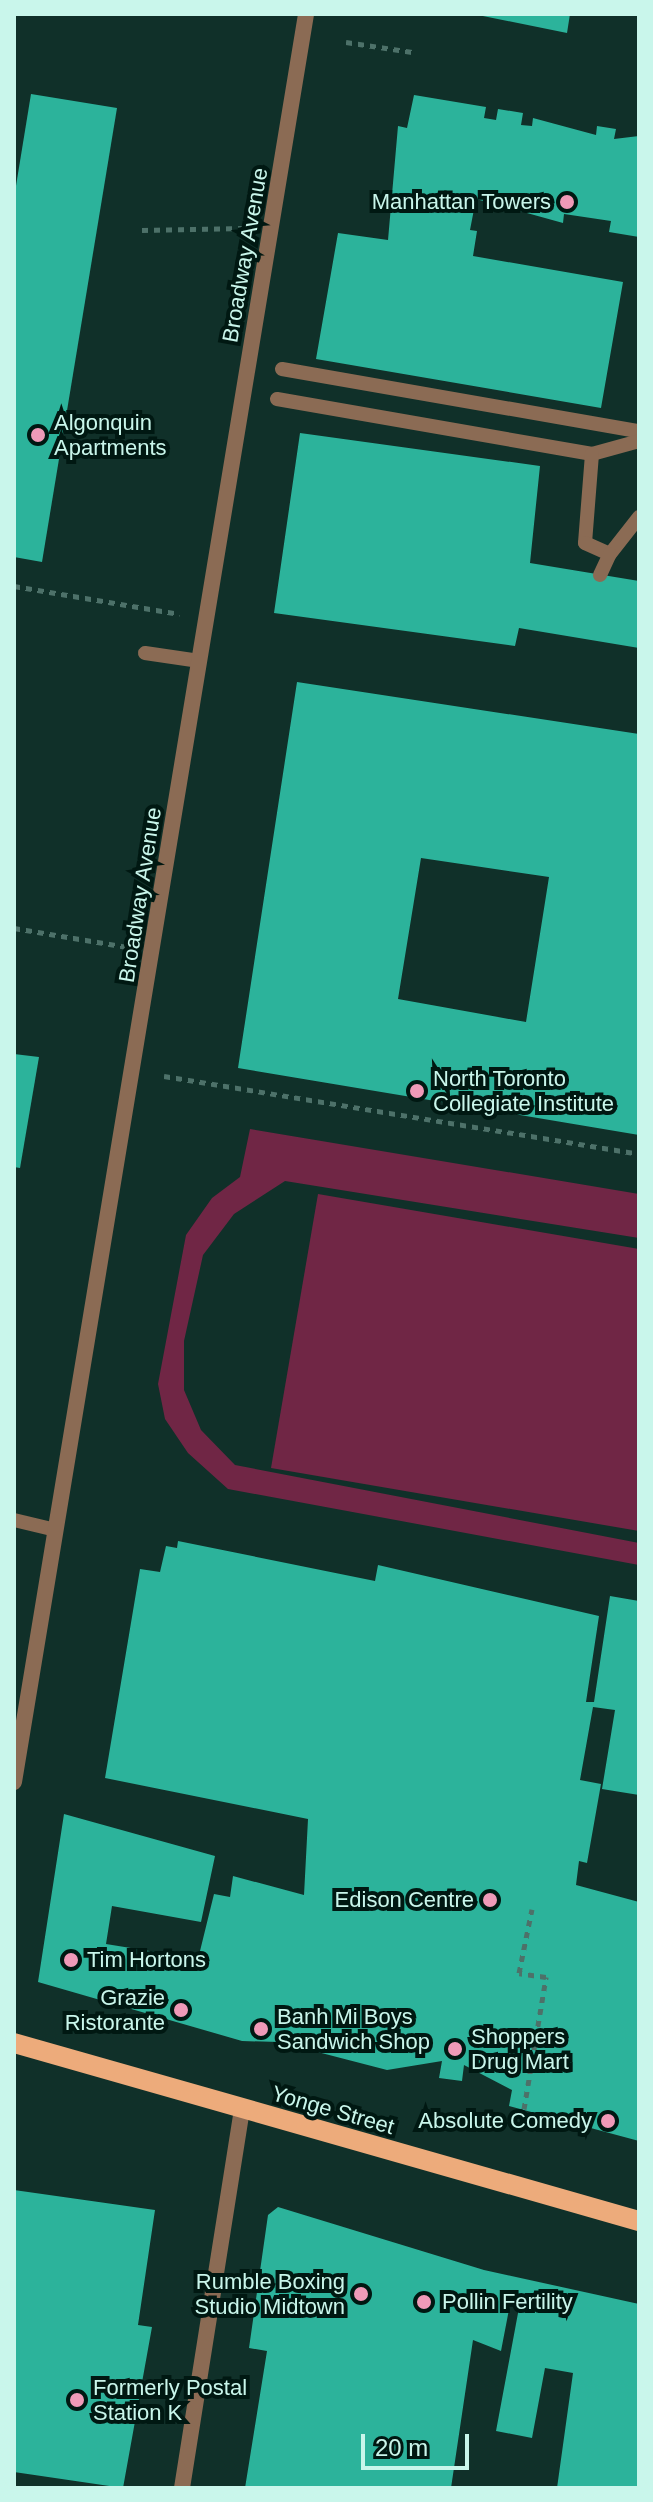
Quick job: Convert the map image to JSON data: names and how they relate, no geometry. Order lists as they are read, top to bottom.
{
  "streets": {
    "main road": ["Yonge Street"],
    "street": ["Broadway Avenue"]
  },
  "places": [
    "Manhattan Towers",
    "Algonquin Apartments",
    "North Toronto Collegiate Institute",
    "Edison Centre",
    "Tim Hortons",
    "Grazie Ristorante",
    "Banh Mi Boys Sandwich Shop",
    "Shoppers Drug Mart",
    "Absolute Comedy",
    "Rumble Boxing Studio Midtown",
    "Pollin Fertility",
    "Formerly Postal Station K"
  ],
  "scale_bar": "20 m"
}
